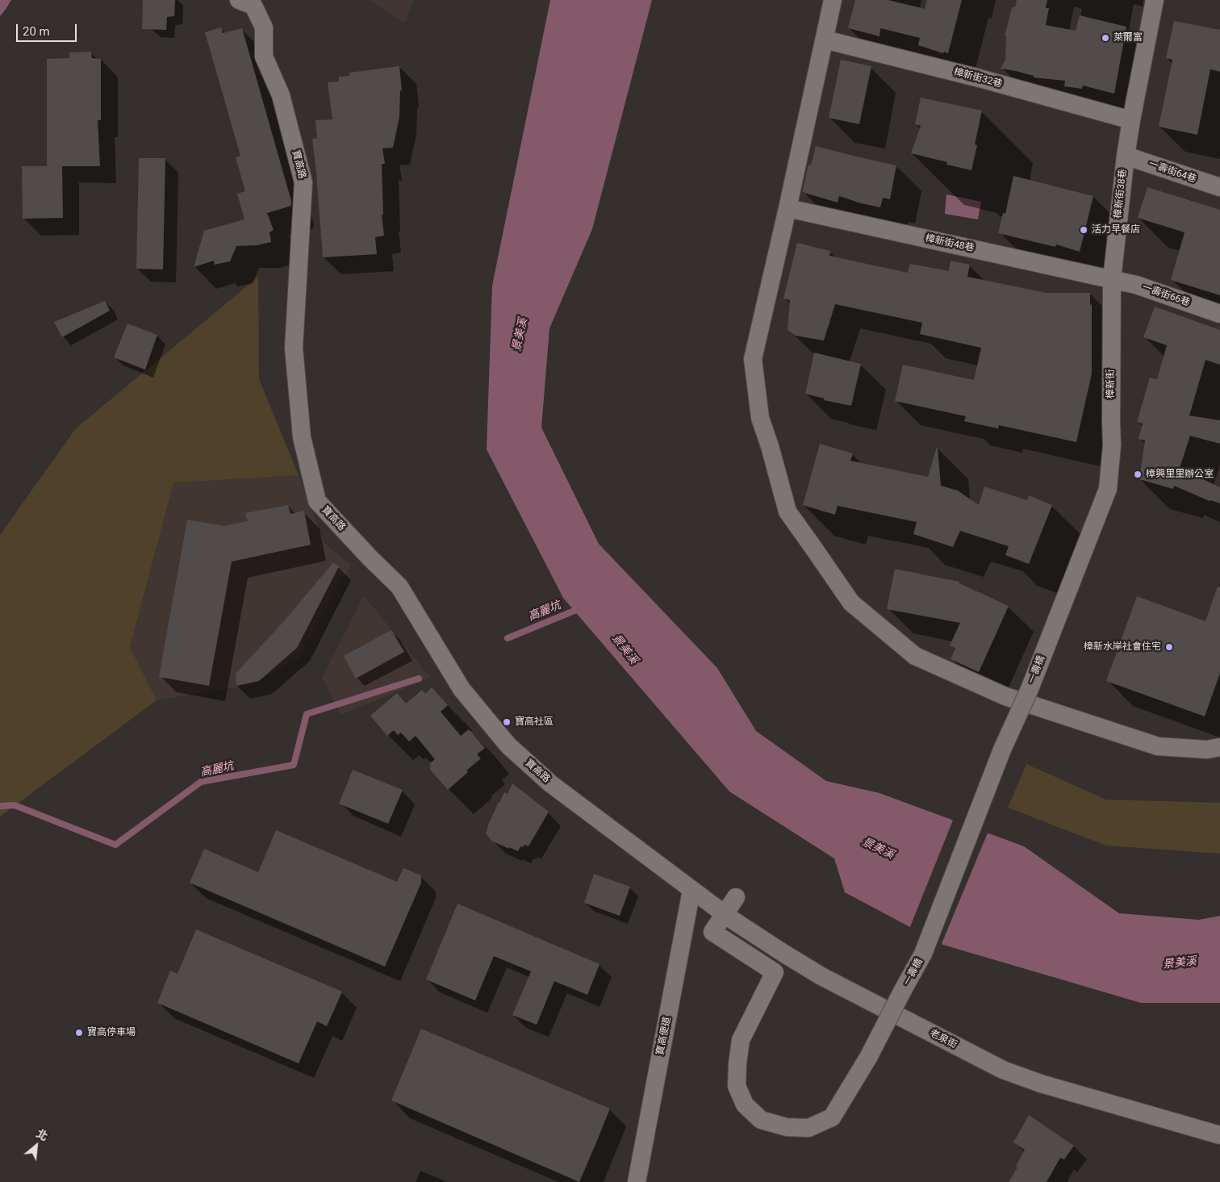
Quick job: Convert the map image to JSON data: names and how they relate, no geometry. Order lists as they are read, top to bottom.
{
  "streets": {
    "street": [
      "樟新街32巷",
      "寶高路",
      "一壽街64巷",
      "樟新街38巷",
      "樟新街48巷",
      "一壽街66巷",
      "樟新街",
      "一壽橋",
      "寶高便道",
      "老泉街"
    ]
  },
  "crossings": [
    ["寶高路", "寶高便道"],
    ["寶高路", "老泉街"],
    ["一壽街64巷", "樟新街38巷"],
    ["樟新街38巷", "樟新街48巷"],
    ["樟新街38巷", "一壽街66巷"],
    ["樟新街38巷", "樟新街"],
    ["樟新街48巷", "一壽街66巷"],
    ["樟新街48巷", "樟新街"],
    ["一壽街66巷", "樟新街"],
    ["樟新街", "一壽橋"],
    ["一壽橋", "老泉街"],
    ["寶高便道", "老泉街"]
  ],
  "water": ["景美溪", "高麗坑"],
  "places": [
    "萊爾富",
    "活力早餐店",
    "樟興里里辦公室",
    "樟新水岸社會住宅",
    "寶高社區",
    "寶高停車場"
  ],
  "scale_bar": "20 m",
  "north": "top right"
}
